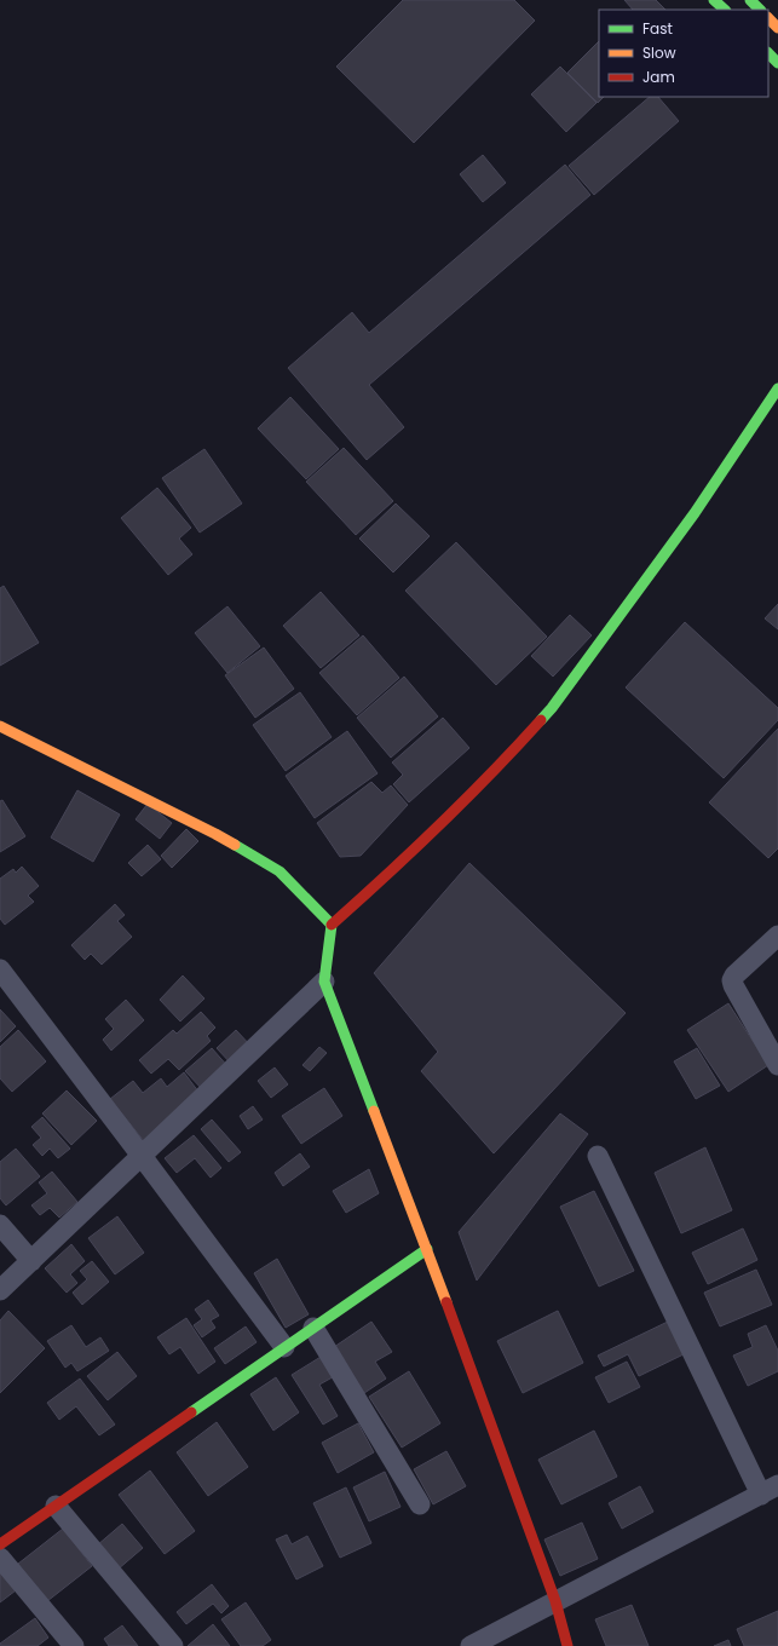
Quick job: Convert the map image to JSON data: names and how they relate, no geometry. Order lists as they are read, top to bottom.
{
  "legend": ["Fast", "Slow", "Jam"]
}
